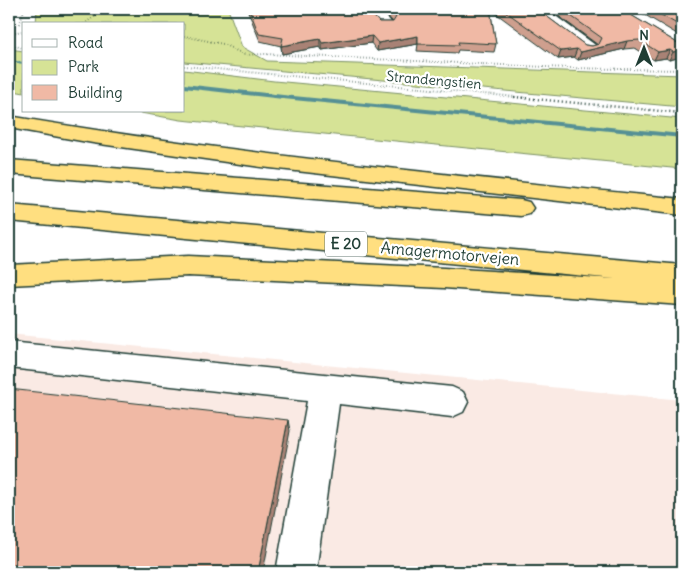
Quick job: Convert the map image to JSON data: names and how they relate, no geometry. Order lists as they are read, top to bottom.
{
  "streets": {
    "highway": ["E 20", "Amagermotorvejen"],
    "path": ["Strandengstien"]
  },
  "legend": ["Road", "Park", "Building"],
  "north": "top"
}
